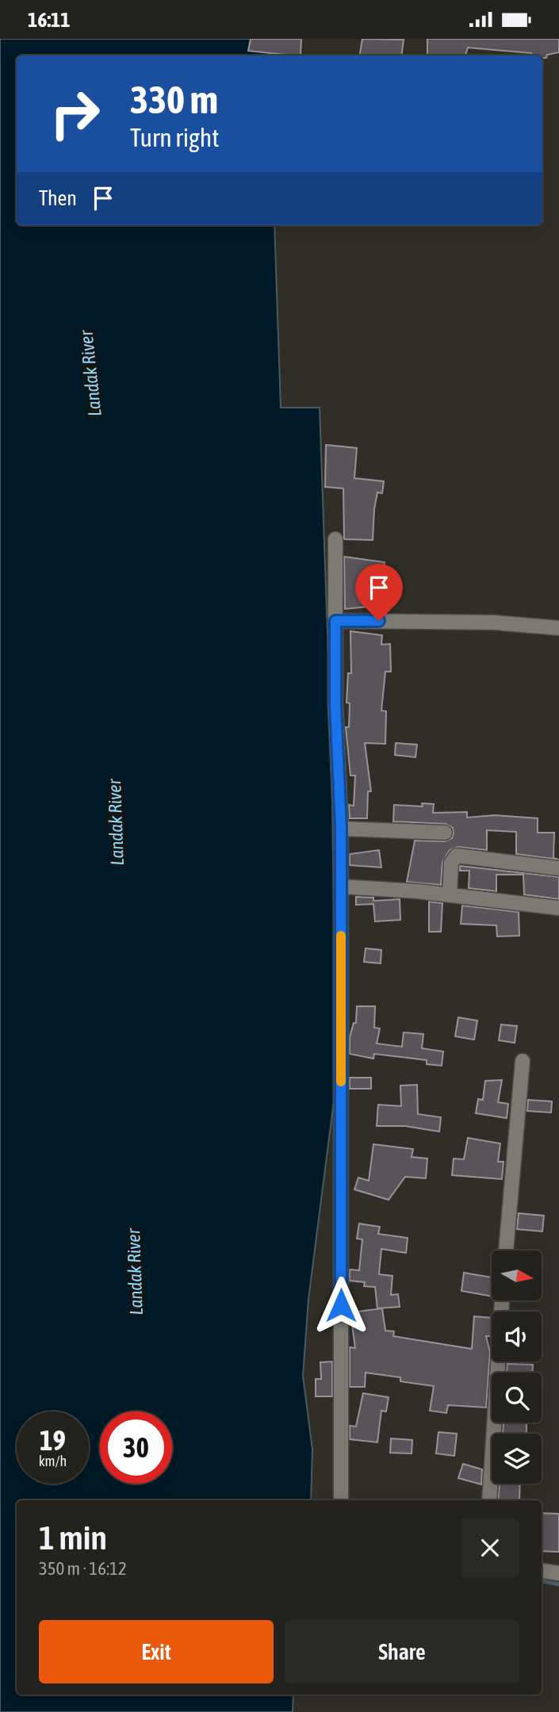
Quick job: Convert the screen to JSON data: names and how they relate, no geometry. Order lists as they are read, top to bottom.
{
  "water": ["Landak River"],
  "north": "right",
  "page": {
    "status": "16:11",
    "turn": ["330 m", "Turn right"],
    "then": "Then",
    "speed": "19 km/h",
    "limit": "30",
    "heading": ["1 min", "350 m · 16:12"],
    "buttons": ["Exit", "Share"]
  }
}
